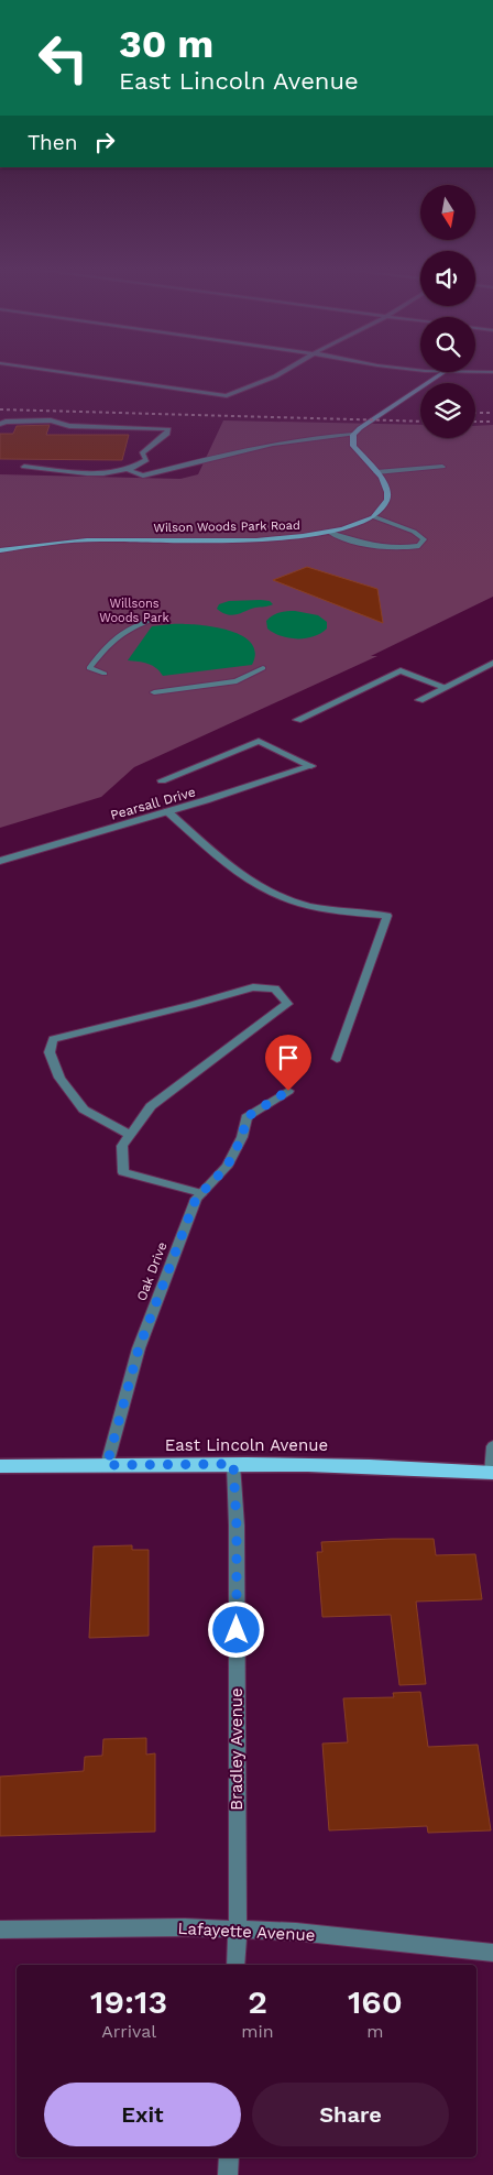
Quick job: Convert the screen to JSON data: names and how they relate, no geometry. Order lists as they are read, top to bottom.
{
  "streets": {
    "main road": ["East Lincoln Avenue"],
    "street": [
      "Wilson Woods Park Road",
      "Pearsall Drive",
      "Oak Drive",
      "Bradley Avenue",
      "Lafayette Avenue"
    ]
  },
  "crossings": [
    ["Oak Drive", "East Lincoln Avenue"],
    ["East Lincoln Avenue", "Bradley Avenue"],
    ["Bradley Avenue", "Lafayette Avenue"]
  ],
  "parks": ["Willsons Woods Park"],
  "north": "bottom",
  "page": {
    "turn": ["30 m", "East Lincoln Avenue"],
    "then": "Then",
    "eta": [
      "19:13",
      "Arrival",
      "2",
      "min",
      "160",
      "m"
    ],
    "buttons": ["Exit", "Share"]
  }
}
